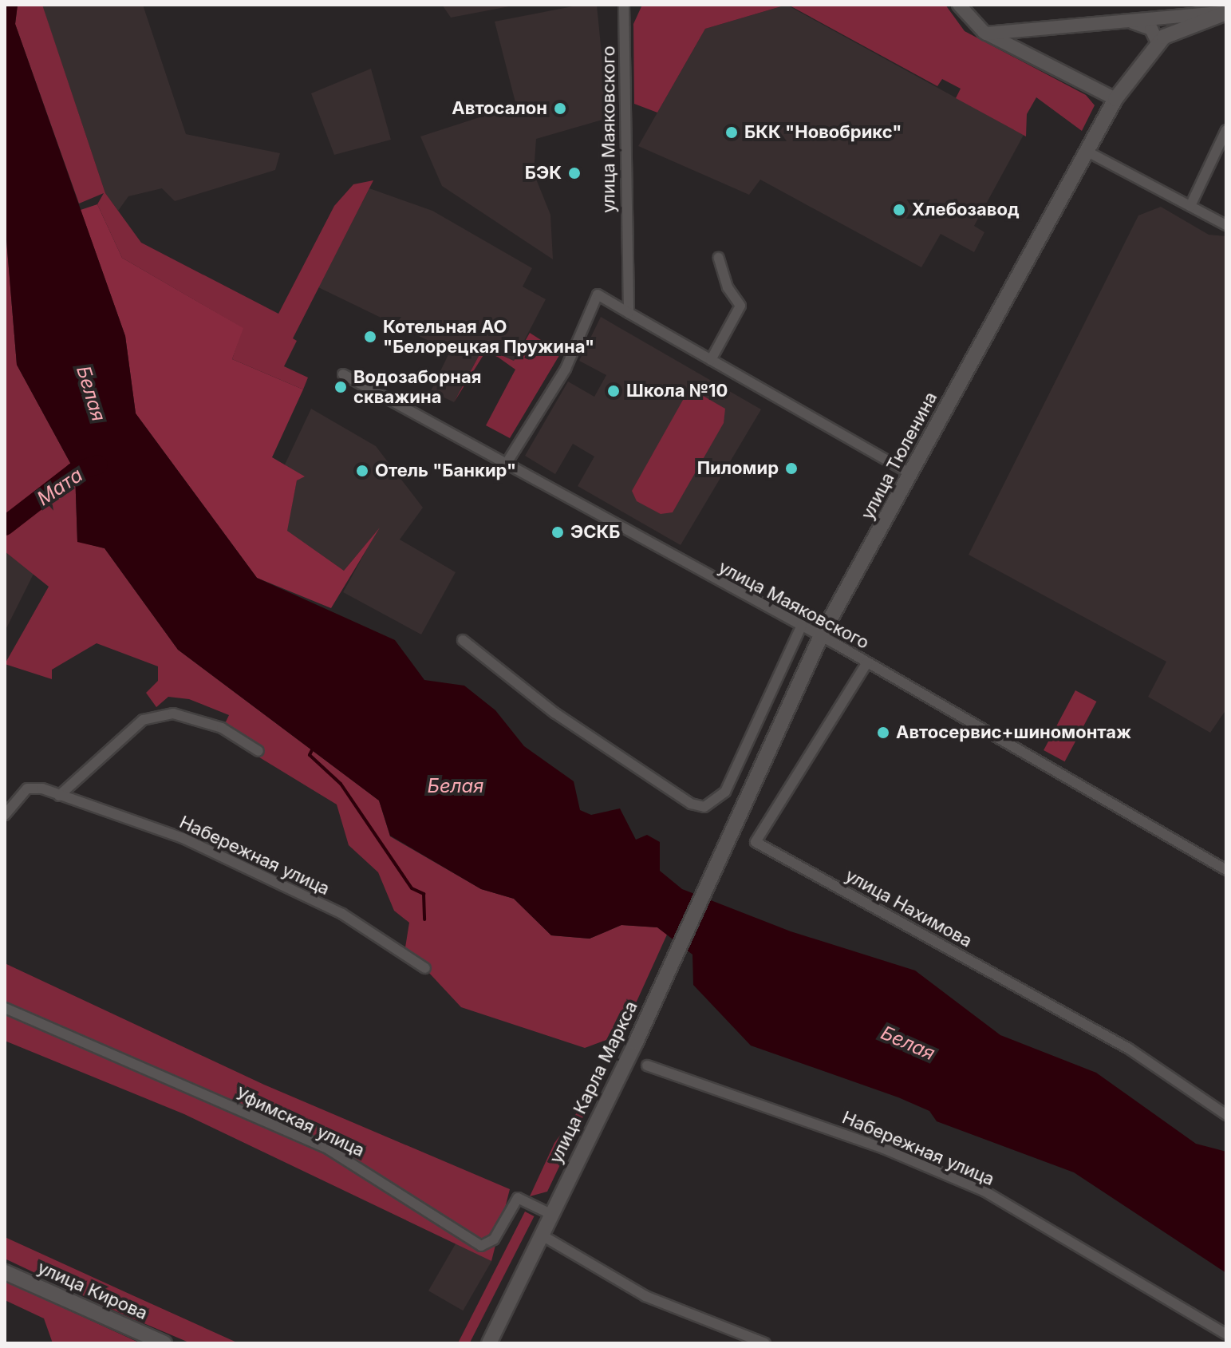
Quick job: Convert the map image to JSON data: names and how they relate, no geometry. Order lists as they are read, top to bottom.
{
  "streets": {
    "main road": ["улица Тюленина", "улица Карла Маркса", "улица Кирова"],
    "street": [
      "улица Маяковского",
      "Набережная улица",
      "улица Нахимова",
      "Уфимская улица"
    ]
  },
  "crossings": [
    ["улица Маяковского", "улица Тюленина"],
    ["улица Маяковского", "улица Нахимова"],
    ["улица Тюленина", "улица Карла Маркса"],
    ["улица Карла Маркса", "Уфимская улица"]
  ],
  "water": ["Белая", "Мата"],
  "places": [
    "Автосалон",
    "БКК \"Новобрикс\"",
    "БЭК",
    "Хлебозавод",
    "Котельная АО \"Белорецкая Пружина\"",
    "Водозаборная скважина",
    "Школа №10",
    "Пиломир",
    "Отель \"Банкир\"",
    "ЭСКБ",
    "Автосервис+шиномонтаж"
  ]
}
